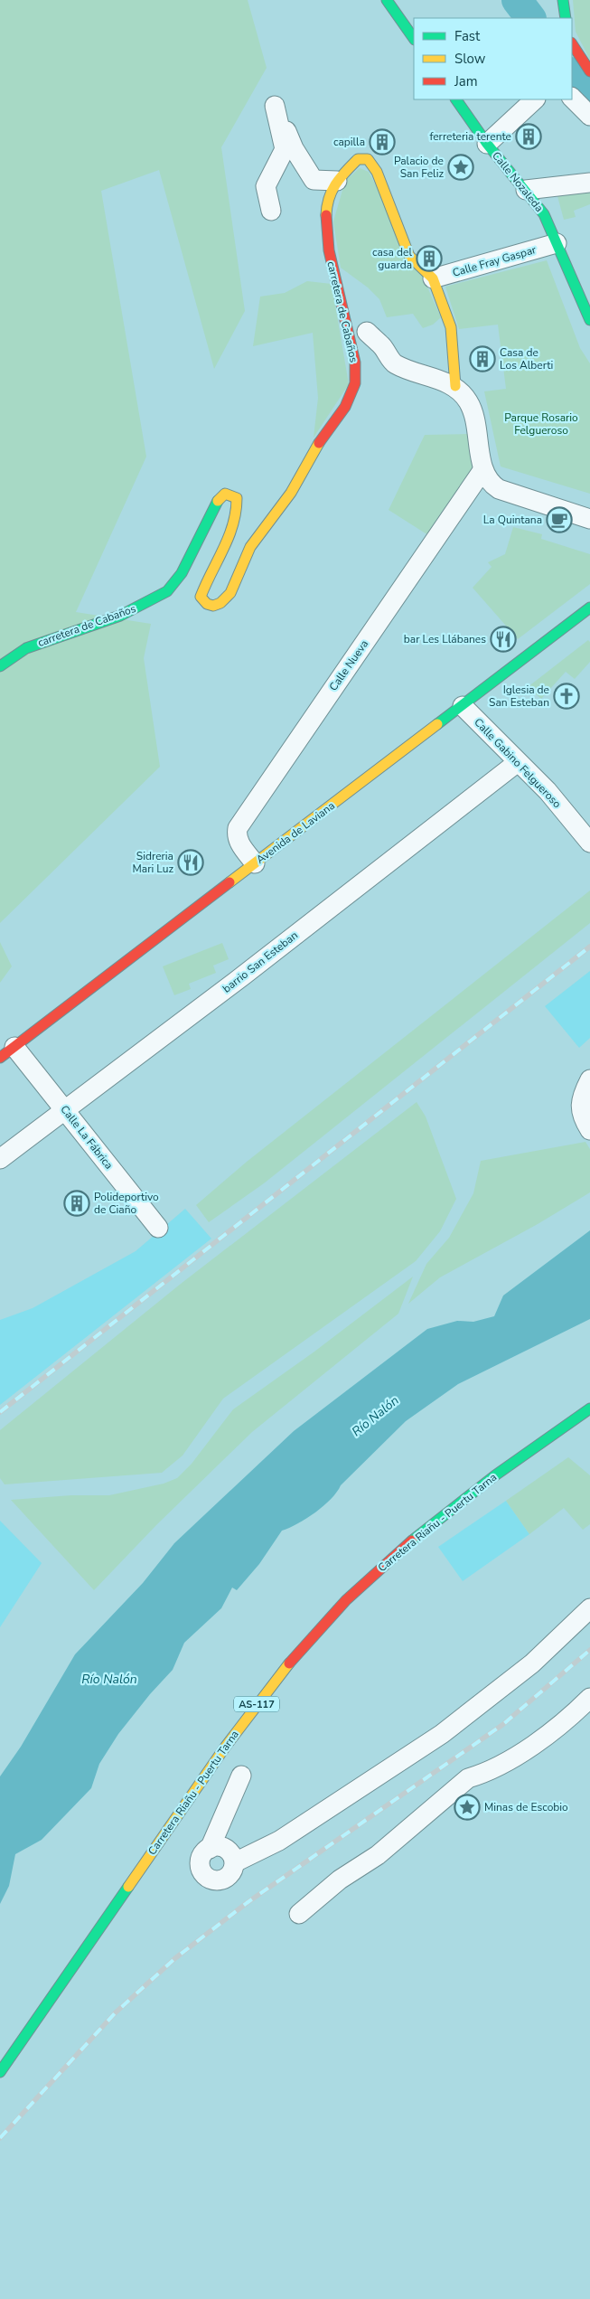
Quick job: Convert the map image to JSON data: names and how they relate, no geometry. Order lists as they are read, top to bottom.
{
  "streets": {
    "street": [
      "Calle Nozaleda",
      "Calle Fray Gaspar",
      "carretera de Cabaños",
      "Calle Nueva",
      "Calle Gabino Felgueroso",
      "Avenida de Laviana",
      "barrio San Esteban",
      "Calle La Fábrica",
      "Carretera Riañu - Puertu Tarna",
      "AS-117"
    ]
  },
  "crossings": [
    ["Calle Nozaleda", "Calle Fray Gaspar"],
    ["Calle Fray Gaspar", "carretera de Cabaños"],
    ["Calle Nueva", "Avenida de Laviana"],
    ["Calle Gabino Felgueroso", "Avenida de Laviana"],
    ["Calle Gabino Felgueroso", "barrio San Esteban"],
    ["Avenida de Laviana", "Calle La Fábrica"],
    ["barrio San Esteban", "Calle La Fábrica"]
  ],
  "water": ["Río Nalón"],
  "parks": ["Parque Rosario Felgueroso"],
  "places": {
    "building": [
      "ferreteria terente",
      "capilla",
      "casa del guarda",
      "Casa de Los Alberti",
      "Polideportivo de Ciaño"
    ],
    "place": ["Palacio de San Feliz", "Minas de Escobio"],
    "cafe": ["La Quintana"],
    "restaurant": ["bar Les Llábanes", "Sidreria Mari Luz"],
    "church": ["Iglesia de San Esteban"]
  },
  "legend": ["Fast", "Slow", "Jam"]
}
